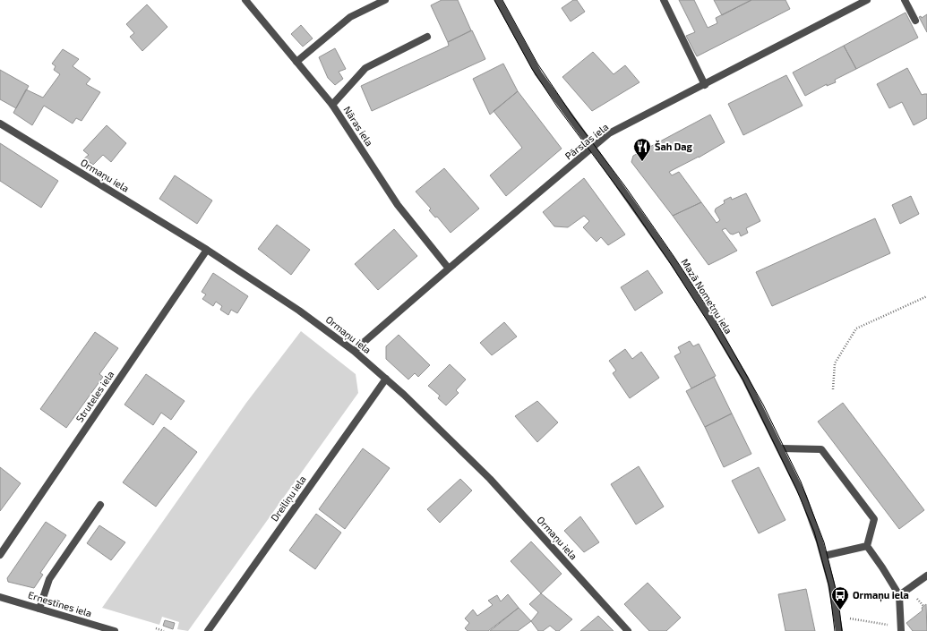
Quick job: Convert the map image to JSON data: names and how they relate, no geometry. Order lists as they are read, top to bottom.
{
  "streets": {
    "street": [
      "Nāras iela",
      "Pārslas iela",
      "Ormaņu iela",
      "Mazā Nometņu iela",
      "Struteles iela",
      "Dreiliņu iela",
      "Ernestīnes iela"
    ]
  },
  "crossings": [
    ["Nāras iela", "Pārslas iela"],
    ["Pārslas iela", "Ormaņu iela"],
    ["Pārslas iela", "Mazā Nometņu iela"],
    ["Ormaņu iela", "Struteles iela"],
    ["Ormaņu iela", "Dreiliņu iela"]
  ],
  "places": {
    "restaurant": ["Šah Dag"],
    "bus stop": ["Ormaņu iela"]
  }
}
